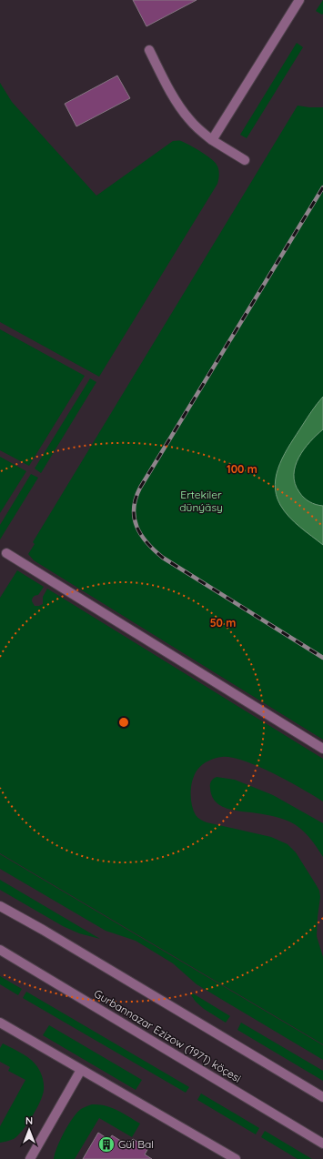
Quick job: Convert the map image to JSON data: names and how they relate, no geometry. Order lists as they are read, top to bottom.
{
  "streets": {
    "street": ["Gurbannazar Ezizow (1971) köçesi"]
  },
  "parks": ["Ertekiler dünýäsy"],
  "places": {
    "building": ["Gül Bal"]
  },
  "north": "top",
  "rings": ["100 m", "50 m"]
}
